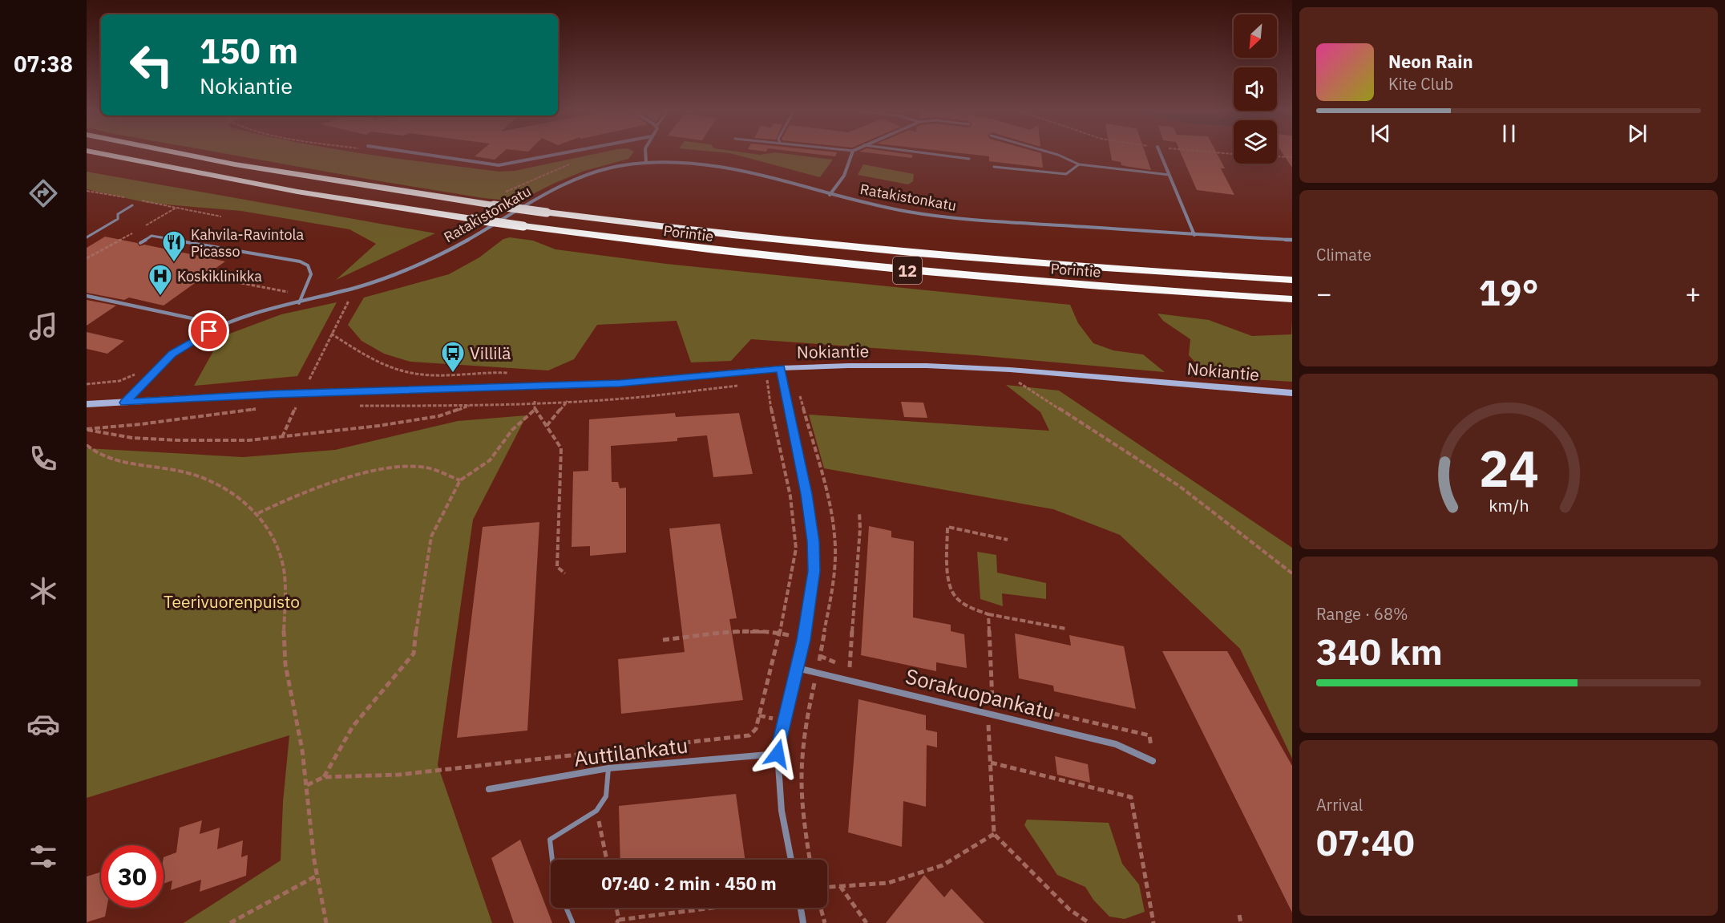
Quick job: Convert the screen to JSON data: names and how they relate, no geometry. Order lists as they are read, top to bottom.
{
  "streets": {
    "highway": ["Porintie", "12"],
    "main road": ["Nokiantie"],
    "street": ["Ratakistonkatu", "Sorakuopankatu", "Auttilankatu"]
  },
  "crossings": [
    ["Ratakistonkatu", "Nokiantie"]
  ],
  "parks": ["Teerivuorenpuisto"],
  "places": {
    "restaurant": ["Kahvila-Ravintola Picasso"],
    "hospital": ["Koskiklinikka"],
    "bus stop": ["Villilä"]
  },
  "north": "bottom left",
  "page": {
    "tabs": "07:38",
    "turn": ["150 m", "Nokiantie"],
    "song": ["Neon Rain", "Kite Club"],
    "tile": [
      "Climate",
      ["Range · 68%", "340 km"],
      ["Arrival", "07:40"]
    ],
    "heat": ["−", "19°", "+"],
    "limit": "30",
    "trip": "07:40 · 2 min · 450 m",
    "gauge": ["24", "km/h"]
  }
}
